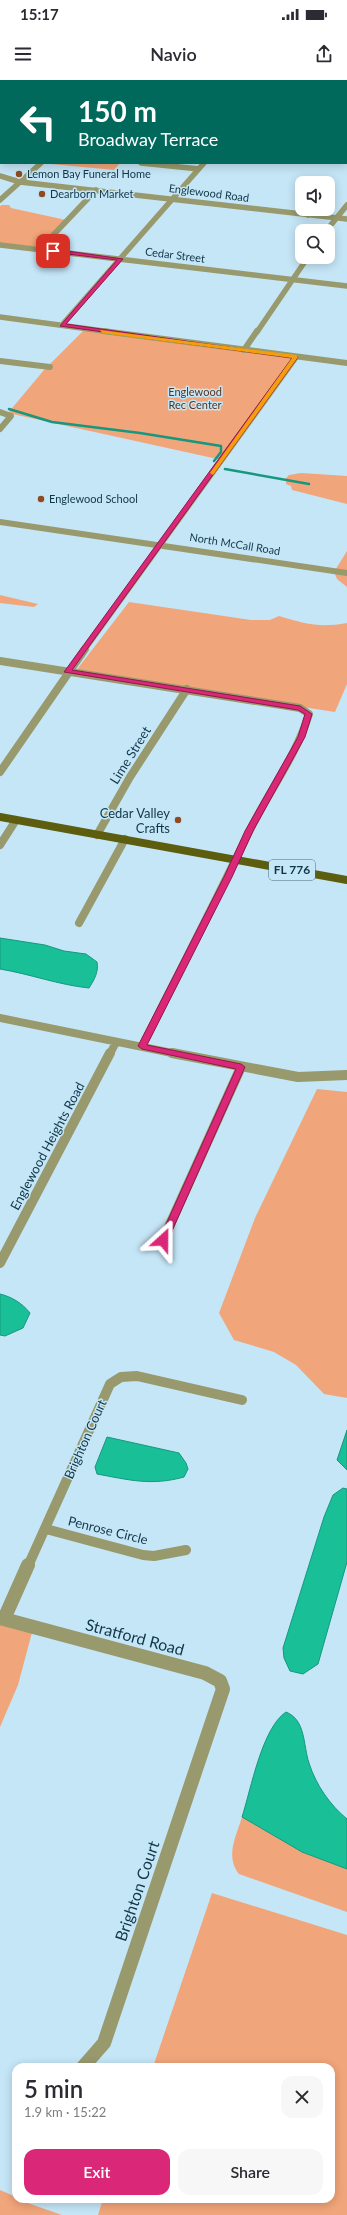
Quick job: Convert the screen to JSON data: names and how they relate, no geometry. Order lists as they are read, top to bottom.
{
  "streets": {
    "main road": ["FL 776"],
    "street": [
      "Englewood Road",
      "Cedar Street",
      "North McCall Road",
      "Lime Street",
      "Englewood Heights Road",
      "Brighton Court",
      "Penrose Circle",
      "Stratford Road"
    ]
  },
  "crossings": [
    ["Lime Street", "FL 776"],
    ["Brighton Court", "Penrose Circle"],
    ["Brighton Court", "Stratford Road"]
  ],
  "parks": ["Englewood Rec Center"],
  "places": [
    "Lemon Bay Funeral Home",
    "Dearborn Market",
    "Englewood School",
    "Cedar Valley Crafts"
  ],
  "page": {
    "status": "15:17",
    "header": "Navio",
    "turn": ["150 m", "Broadway Terrace"],
    "heading": ["5 min", "1.9 km · 15:22"],
    "buttons": ["Exit", "Share"]
  }
}
